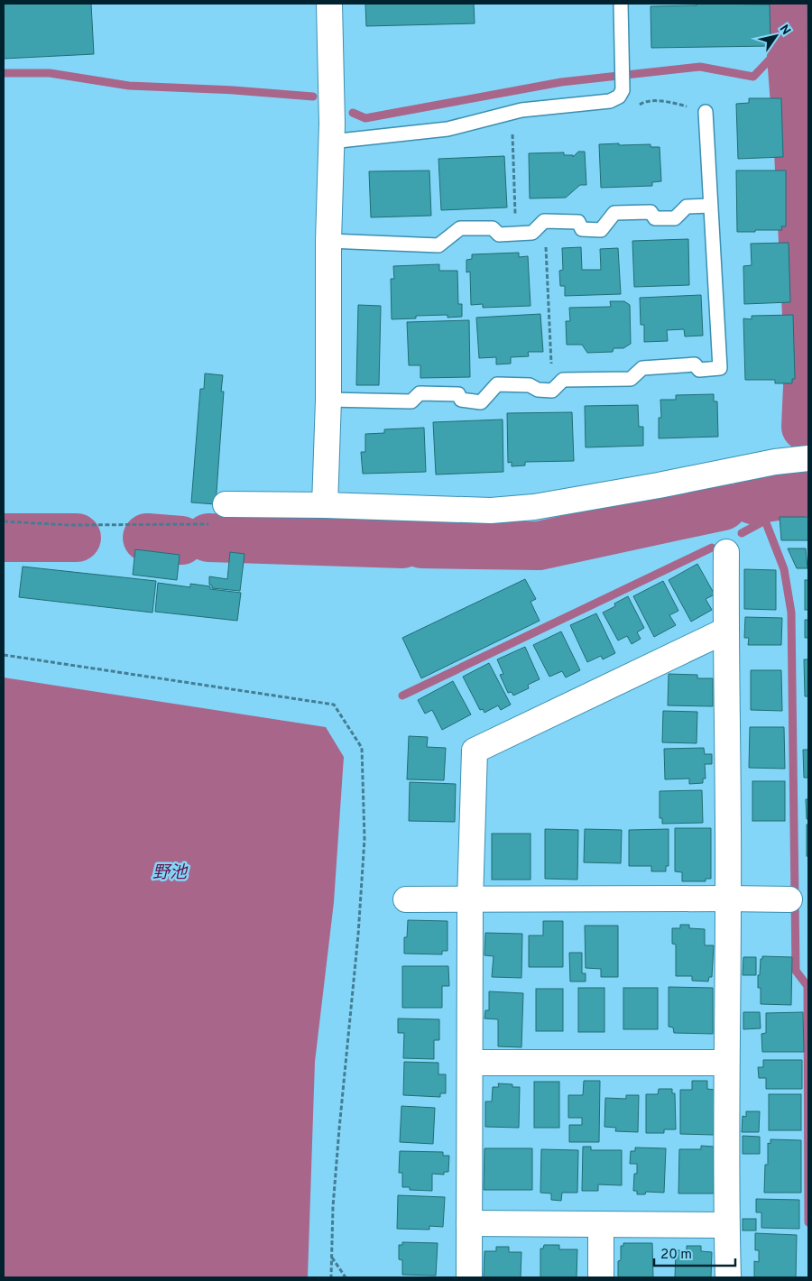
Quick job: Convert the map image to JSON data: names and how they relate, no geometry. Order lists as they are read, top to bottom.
{
  "water": ["野池"],
  "scale_bar": "20 m",
  "north": "top right"
}
